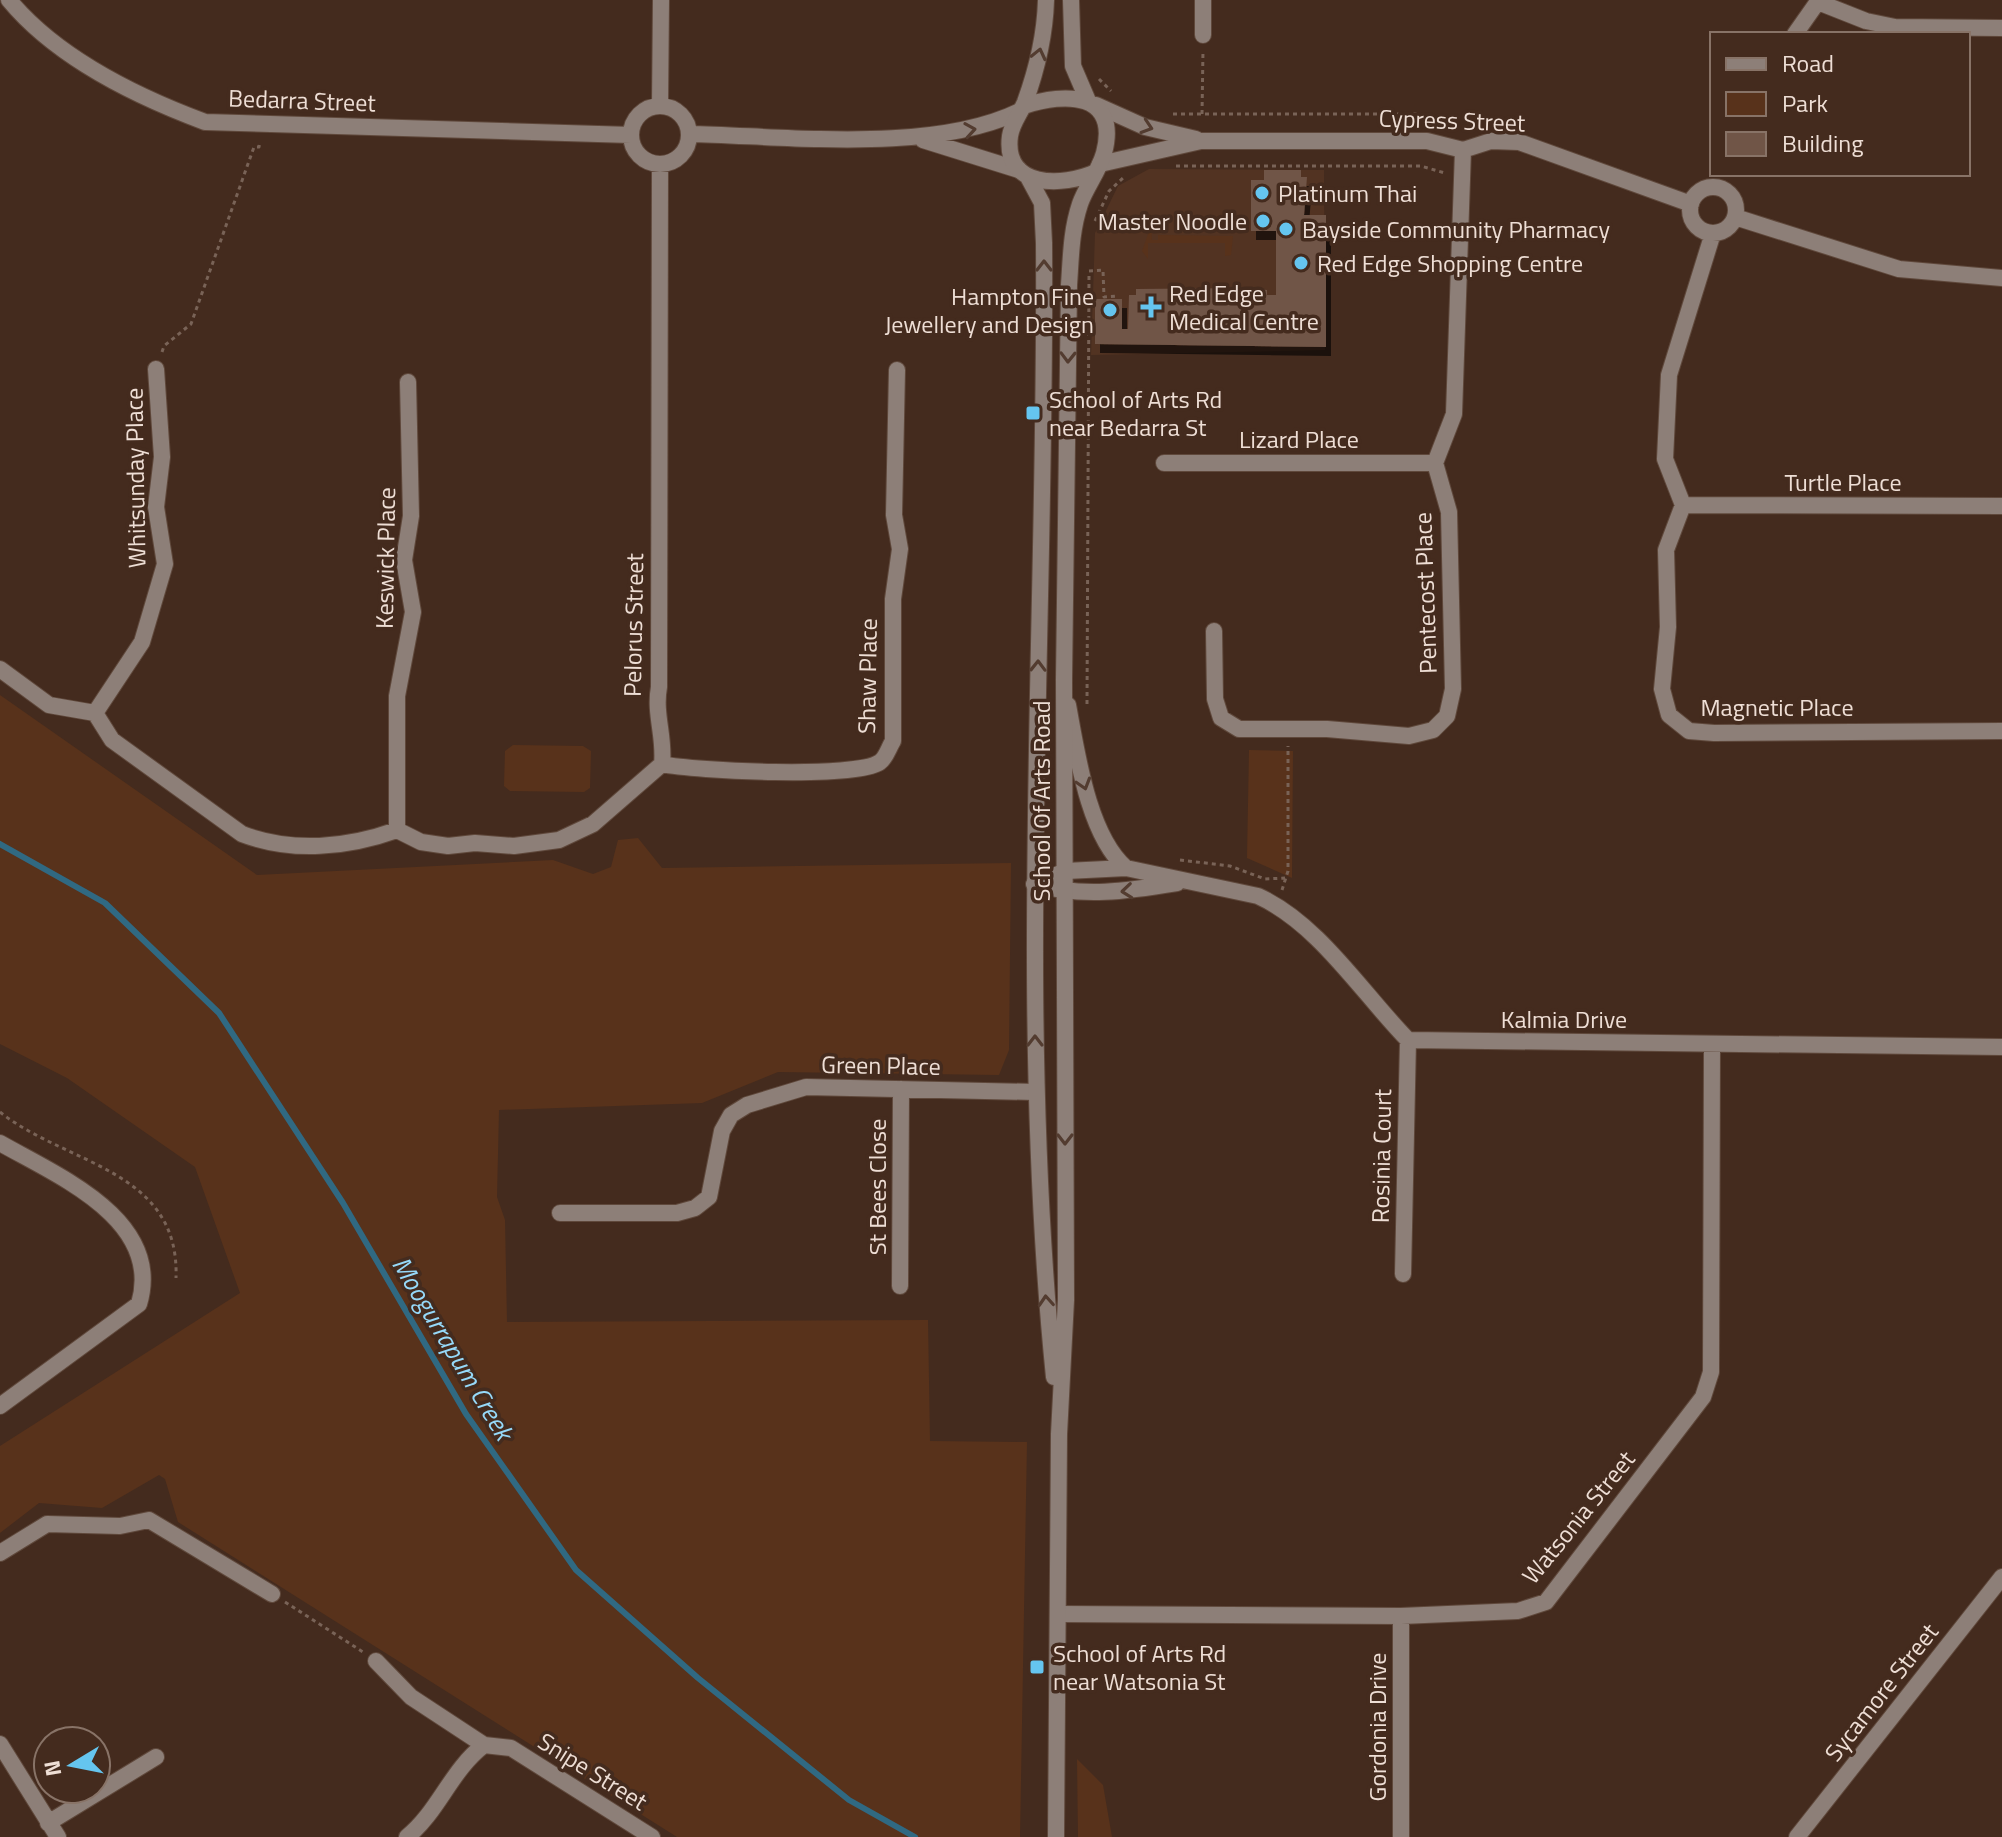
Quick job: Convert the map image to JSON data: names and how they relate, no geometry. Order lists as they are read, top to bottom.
{
  "streets": {
    "street": [
      "Bedarra Street",
      "Cypress Street",
      "Lizard Place",
      "Whitsunday Place",
      "Turtle Place",
      "Keswick Place",
      "Pentecost Place",
      "Pelorus Street",
      "Shaw Place",
      "Magnetic Place",
      "School Of Arts Road",
      "Kalmia Drive",
      "Green Place",
      "Rosinia Court",
      "St Bees Close",
      "Watsonia Street",
      "Sycamore Street",
      "Gordonia Drive",
      "Snipe Street"
    ]
  },
  "crossings": [
    ["Bedarra Street", "Pelorus Street"],
    ["Cypress Street", "School Of Arts Road"],
    ["Lizard Place", "Pentecost Place"],
    ["Turtle Place", "Magnetic Place"],
    ["Pelorus Street", "Shaw Place"],
    ["School Of Arts Road", "Green Place"],
    ["School Of Arts Road", "Watsonia Street"],
    ["Kalmia Drive", "Rosinia Court"],
    ["Kalmia Drive", "Watsonia Street"],
    ["Green Place", "St Bees Close"],
    ["Watsonia Street", "Gordonia Drive"]
  ],
  "water": ["Moogurrapum Creek"],
  "places": {
    "other": [
      "Platinum Thai",
      "Master Noodle",
      "Bayside Community Pharmacy",
      "Red Edge Shopping Centre",
      "Hampton Fine Jewellery and Design"
    ],
    "health": ["Red Edge Medical Centre"],
    "transit": ["School of Arts Rd near Bedarra St", "School of Arts Rd near Watsonia St"]
  },
  "legend": ["Road", "Park", "Building"],
  "north": "left"
}
